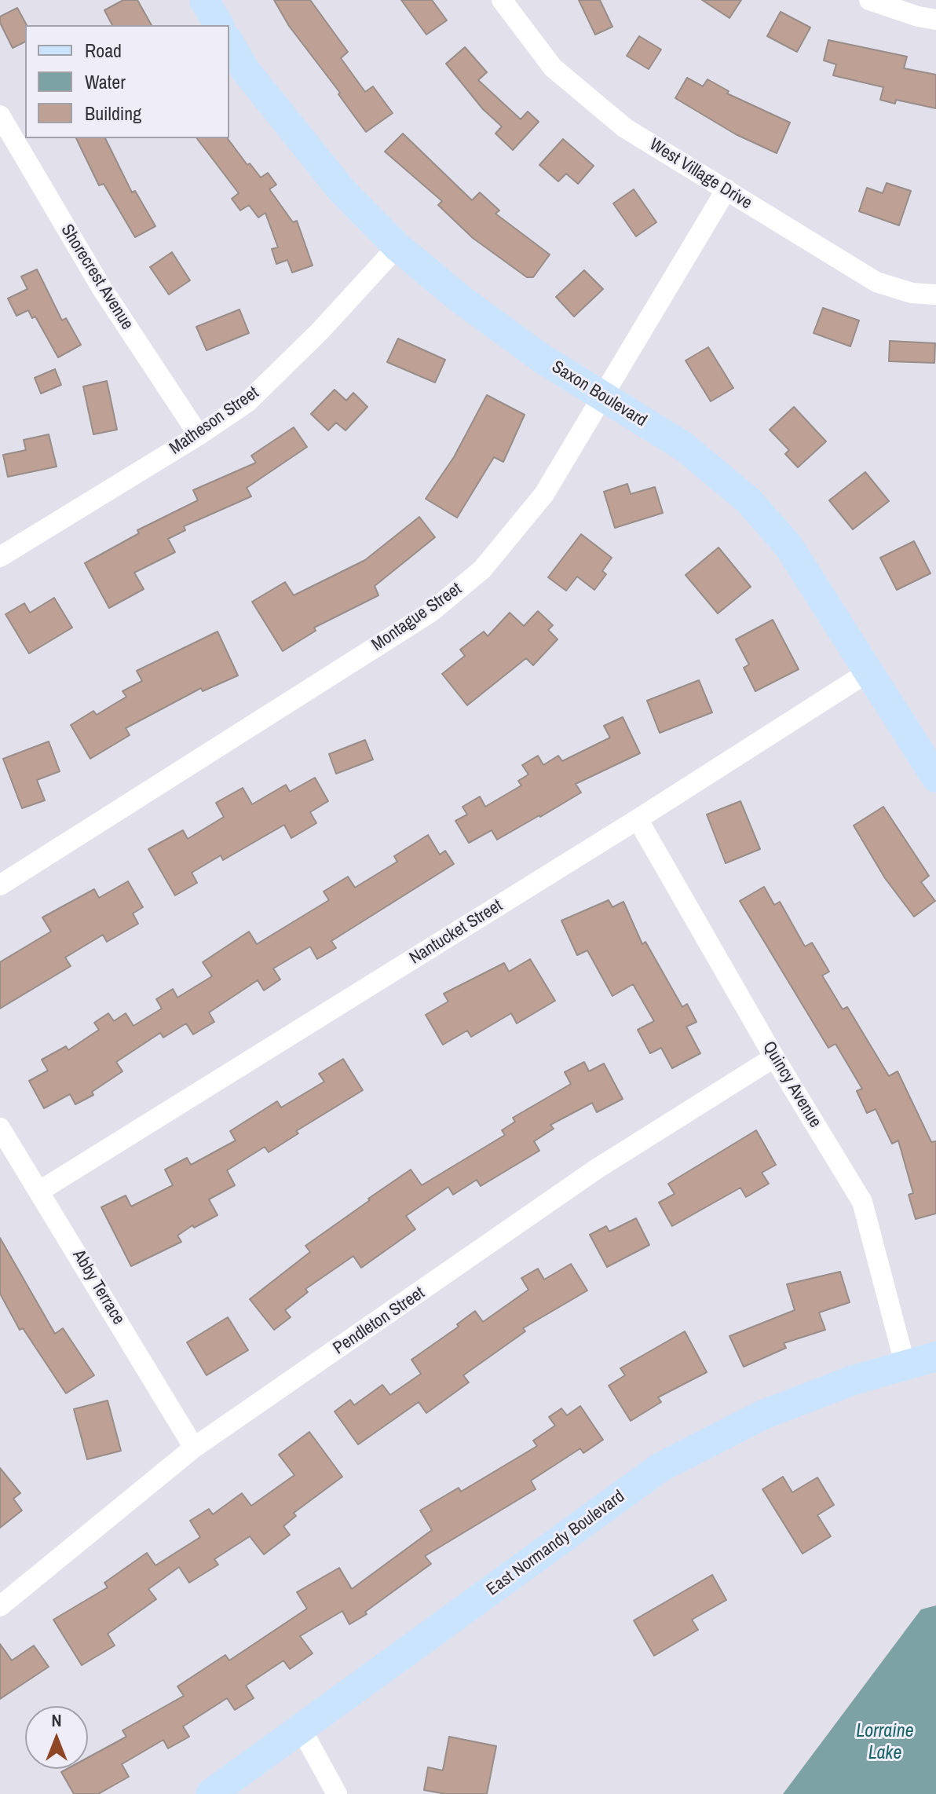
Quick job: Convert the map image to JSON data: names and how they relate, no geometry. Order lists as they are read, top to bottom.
{
  "streets": {
    "main road": ["Saxon Boulevard", "East Normandy Boulevard"],
    "street": [
      "West Village Drive",
      "Shorecrest Avenue",
      "Matheson Street",
      "Montague Street",
      "Nantucket Street",
      "Quincy Avenue",
      "Abby Terrace",
      "Pendleton Street"
    ]
  },
  "crossings": [
    ["West Village Drive", "Montague Street"],
    ["Shorecrest Avenue", "Matheson Street"],
    ["Saxon Boulevard", "Matheson Street"],
    ["Saxon Boulevard", "Montague Street"],
    ["Saxon Boulevard", "Nantucket Street"],
    ["Nantucket Street", "Quincy Avenue"],
    ["Nantucket Street", "Abby Terrace"],
    ["Quincy Avenue", "Pendleton Street"],
    ["Quincy Avenue", "East Normandy Boulevard"],
    ["Abby Terrace", "Pendleton Street"]
  ],
  "water": ["Lorraine Lake"],
  "legend": ["Road", "Water", "Building"],
  "north": "top"
}
